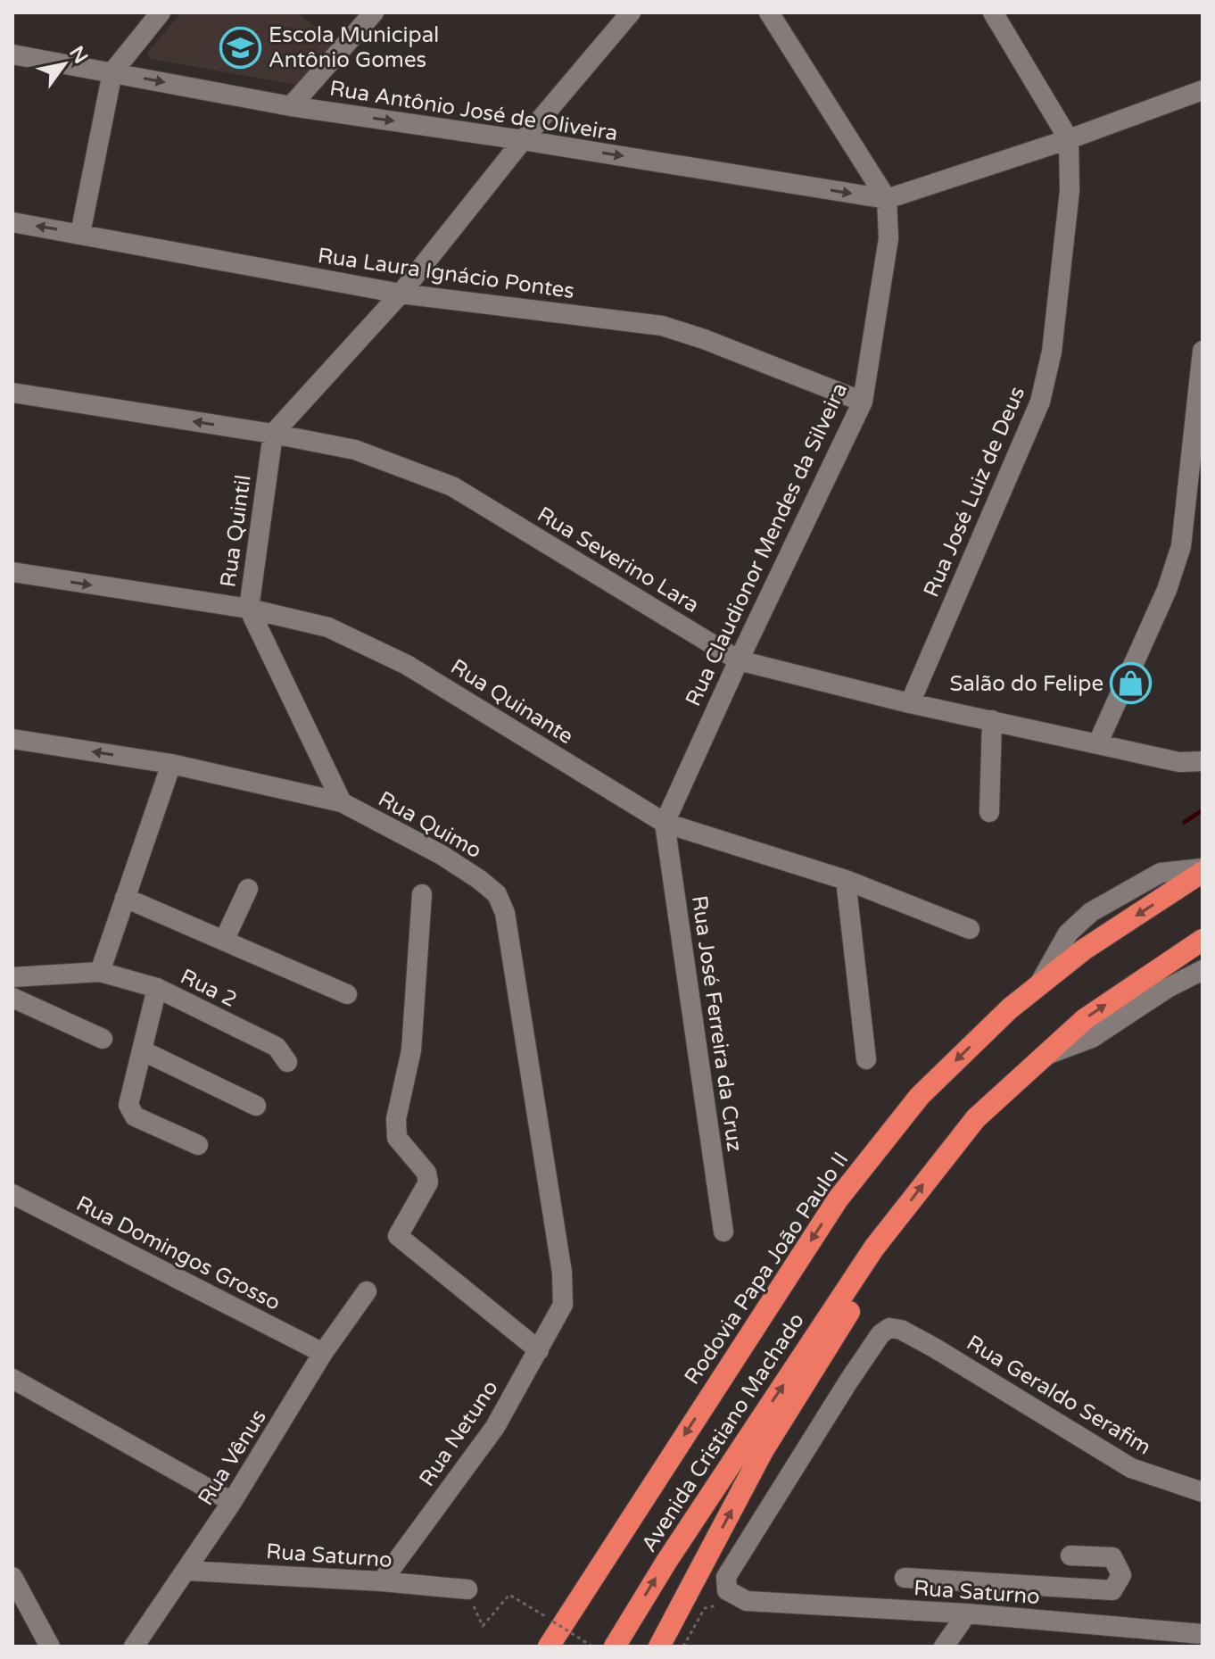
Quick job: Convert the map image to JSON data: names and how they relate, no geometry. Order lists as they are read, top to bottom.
{
  "streets": {
    "highway": ["Rodovia Papa João Paulo II", "Avenida Cristiano Machado"],
    "street": [
      "Rua Antônio José de Oliveira",
      "Rua Laura Ignácio Pontes",
      "Rua José Luiz de Deus",
      "Rua Quintil",
      "Rua Claudionor Mendes da Silveira",
      "Rua Severino Lara",
      "Rua Quinante",
      "Rua Quimo",
      "Rua 2",
      "Rua José Ferreira da Cruz",
      "Rua Domingos Grosso",
      "Rua Geraldo Serafim",
      "Rua Netuno",
      "Rua Vênus",
      "Rua Saturno"
    ]
  },
  "crossings": [
    ["Rua Antônio José de Oliveira", "Rua Claudionor Mendes da Silveira"],
    ["Rua Laura Ignácio Pontes", "Rua Claudionor Mendes da Silveira"],
    ["Rua José Luiz de Deus", "Rua Severino Lara"],
    ["Rua Quintil", "Rua Severino Lara"],
    ["Rua Quintil", "Rua Quinante"],
    ["Rua Quintil", "Rua Quimo"],
    ["Rua Claudionor Mendes da Silveira", "Rua Severino Lara"],
    ["Rua Claudionor Mendes da Silveira", "Rua Quinante"],
    ["Rua Claudionor Mendes da Silveira", "Rua José Ferreira da Cruz"],
    ["Rua Quinante", "Rua José Ferreira da Cruz"],
    ["Rua Quimo", "Rua Netuno"],
    ["Rua Domingos Grosso", "Rua Vênus"],
    ["Rua Geraldo Serafim", "Rua Saturno"],
    ["Rua Netuno", "Rua Saturno"],
    ["Rua Vênus", "Rua Saturno"]
  ],
  "one_way": ["Rua Antônio José de Oliveira"],
  "places": {
    "school or university": ["Escola Municipal Antônio Gomes"],
    "shop": ["Salão do Felipe"]
  },
  "north": "top right"
}
